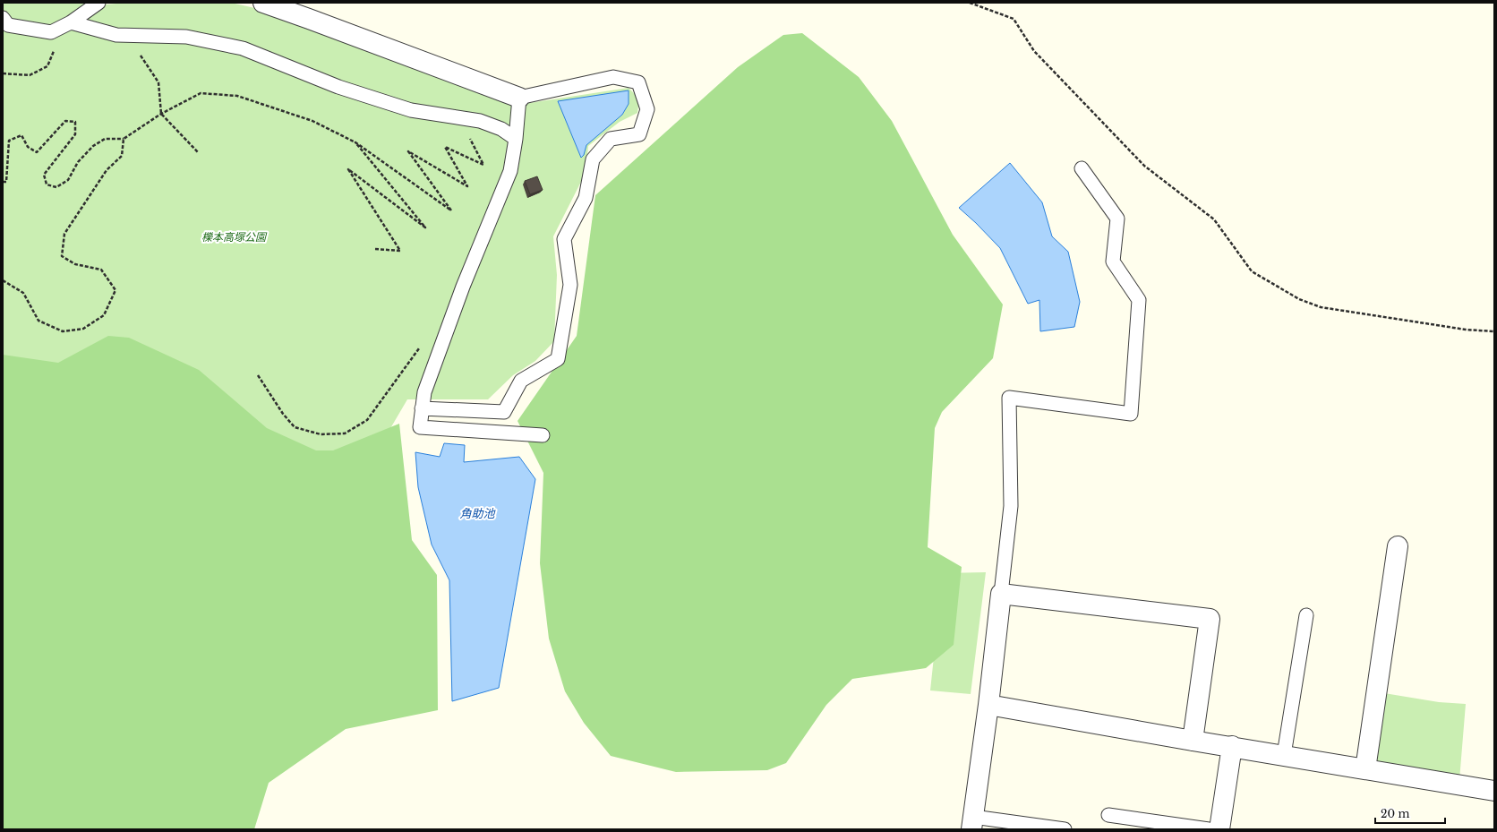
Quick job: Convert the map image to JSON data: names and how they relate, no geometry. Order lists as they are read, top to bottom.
{
  "water": ["角助池"],
  "parks": ["櫟本高塚公園"],
  "scale_bar": "20 m"
}
